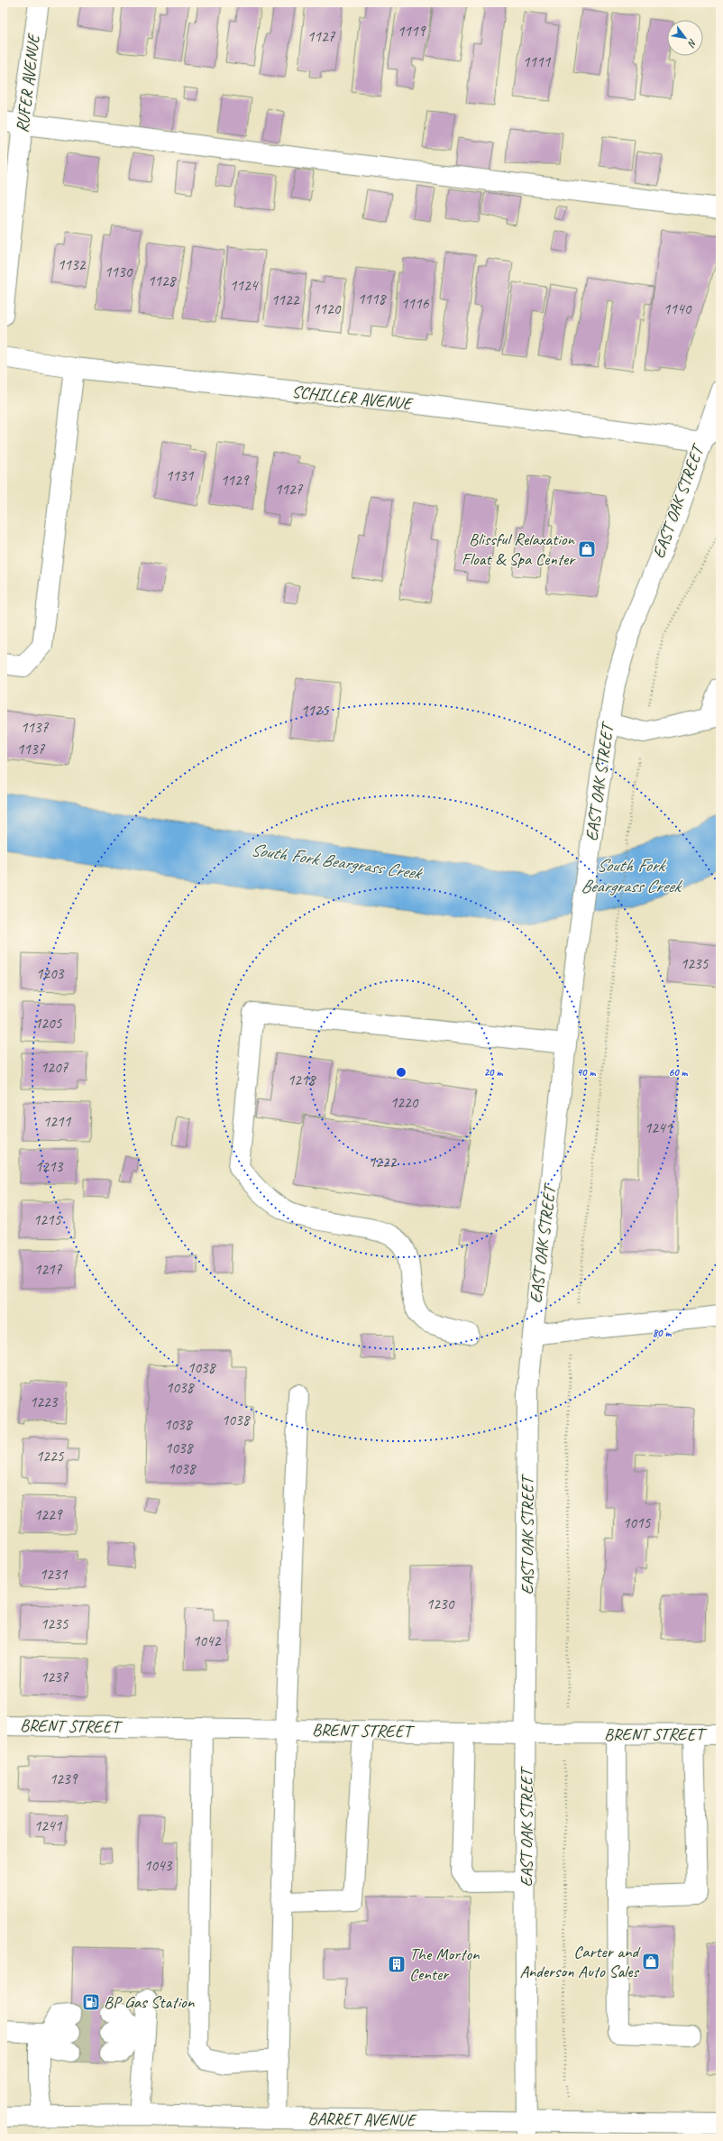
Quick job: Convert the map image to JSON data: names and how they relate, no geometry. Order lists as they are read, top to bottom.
{
  "streets": {
    "street": [
      "RUFER AVENUE",
      "SCHILLER AVENUE",
      "EAST OAK STREET",
      "BRENT STREET",
      "BARRET AVENUE"
    ]
  },
  "crossings": [
    ["SCHILLER AVENUE", "EAST OAK STREET"],
    ["EAST OAK STREET", "BRENT STREET"],
    ["EAST OAK STREET", "BARRET AVENUE"]
  ],
  "water": ["South Fork Beargrass Creek"],
  "places": {
    "shop": ["Blissful Relaxation Float & Spa Center", "Carter and Anderson Auto Sales"],
    "building": ["The Morton Center"],
    "fuel station": ["BP Gas Station"]
  },
  "house_numbers": [
    "1119",
    "1127",
    "1111",
    "1132",
    "1130",
    "1128",
    "1124",
    "1118",
    "1122",
    "1116",
    "1120",
    "1140",
    "1131",
    "1129",
    "1127",
    "1125",
    "1137",
    "1137",
    "1235",
    "1203",
    "1205",
    "1207",
    "1218",
    "1220",
    "1211",
    "1241",
    "1222",
    "1213",
    "1215",
    "1217",
    "1038",
    "1038",
    "1223",
    "1038",
    "1038",
    "1038",
    "1225",
    "1038",
    "1229",
    "1015",
    "1231",
    "1230",
    "1235",
    "1042",
    "1237",
    "1239",
    "1241",
    "1043"
  ],
  "north": "bottom right",
  "rings": [
    "20 m",
    "40 m",
    "60 m",
    "80 m"
  ]
}
